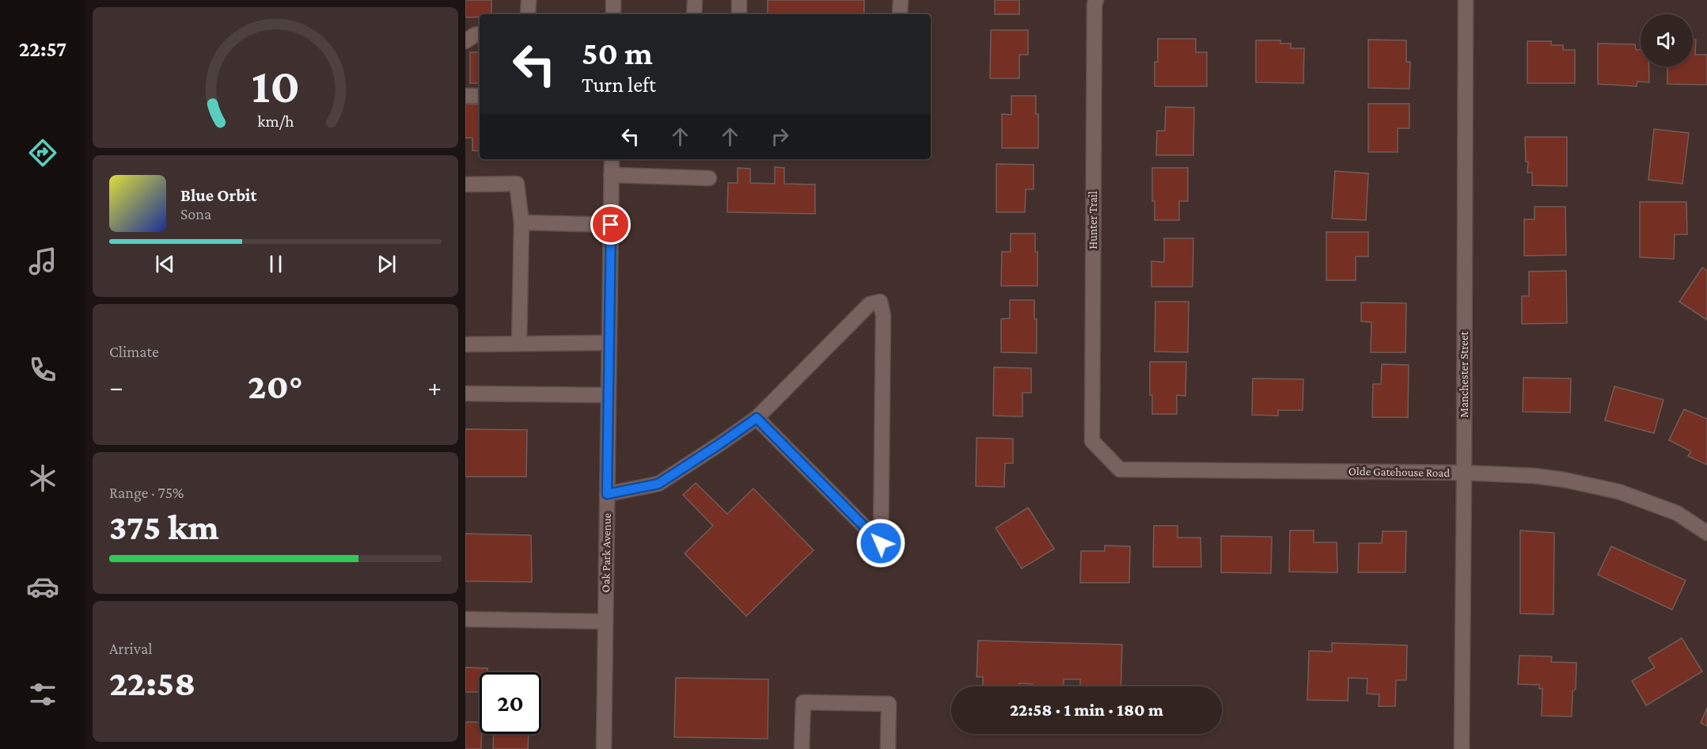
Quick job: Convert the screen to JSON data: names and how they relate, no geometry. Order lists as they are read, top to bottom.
{
  "streets": {
    "street": [
      "Hunter Trail",
      "Manchester Street",
      "Olde Gatehouse Road",
      "Oak Park Avenue"
    ]
  },
  "crossings": [
    ["Hunter Trail", "Olde Gatehouse Road"],
    ["Manchester Street", "Olde Gatehouse Road"]
  ],
  "page": {
    "tabs": "22:57",
    "turn": ["50 m", "Turn left"],
    "song": ["Blue Orbit", "Sona"],
    "tile": [
      "Climate",
      ["Range · 75%", "375 km"],
      ["Arrival", "22:58"]
    ],
    "heat": ["−", "20°", "+"],
    "limit": "20",
    "trip": "22:58 · 1 min · 180 m",
    "gauge": ["10", "km/h"]
  }
}
